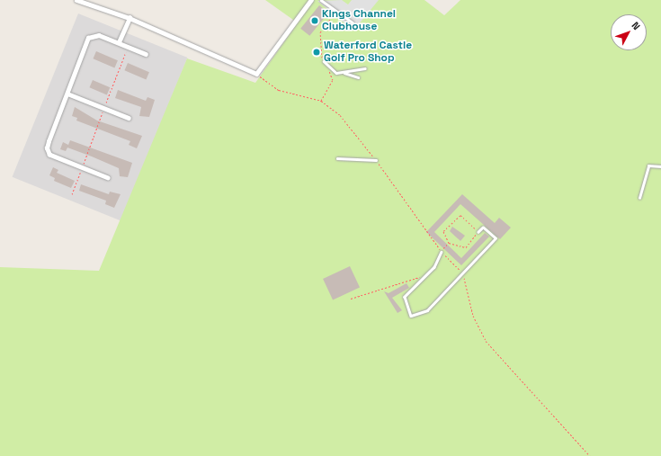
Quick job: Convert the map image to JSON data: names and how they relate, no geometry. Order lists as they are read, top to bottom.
{
  "places": ["Kings Channel Clubhouse", "Waterford Castle Golf Pro Shop"],
  "north": "top right"
}
